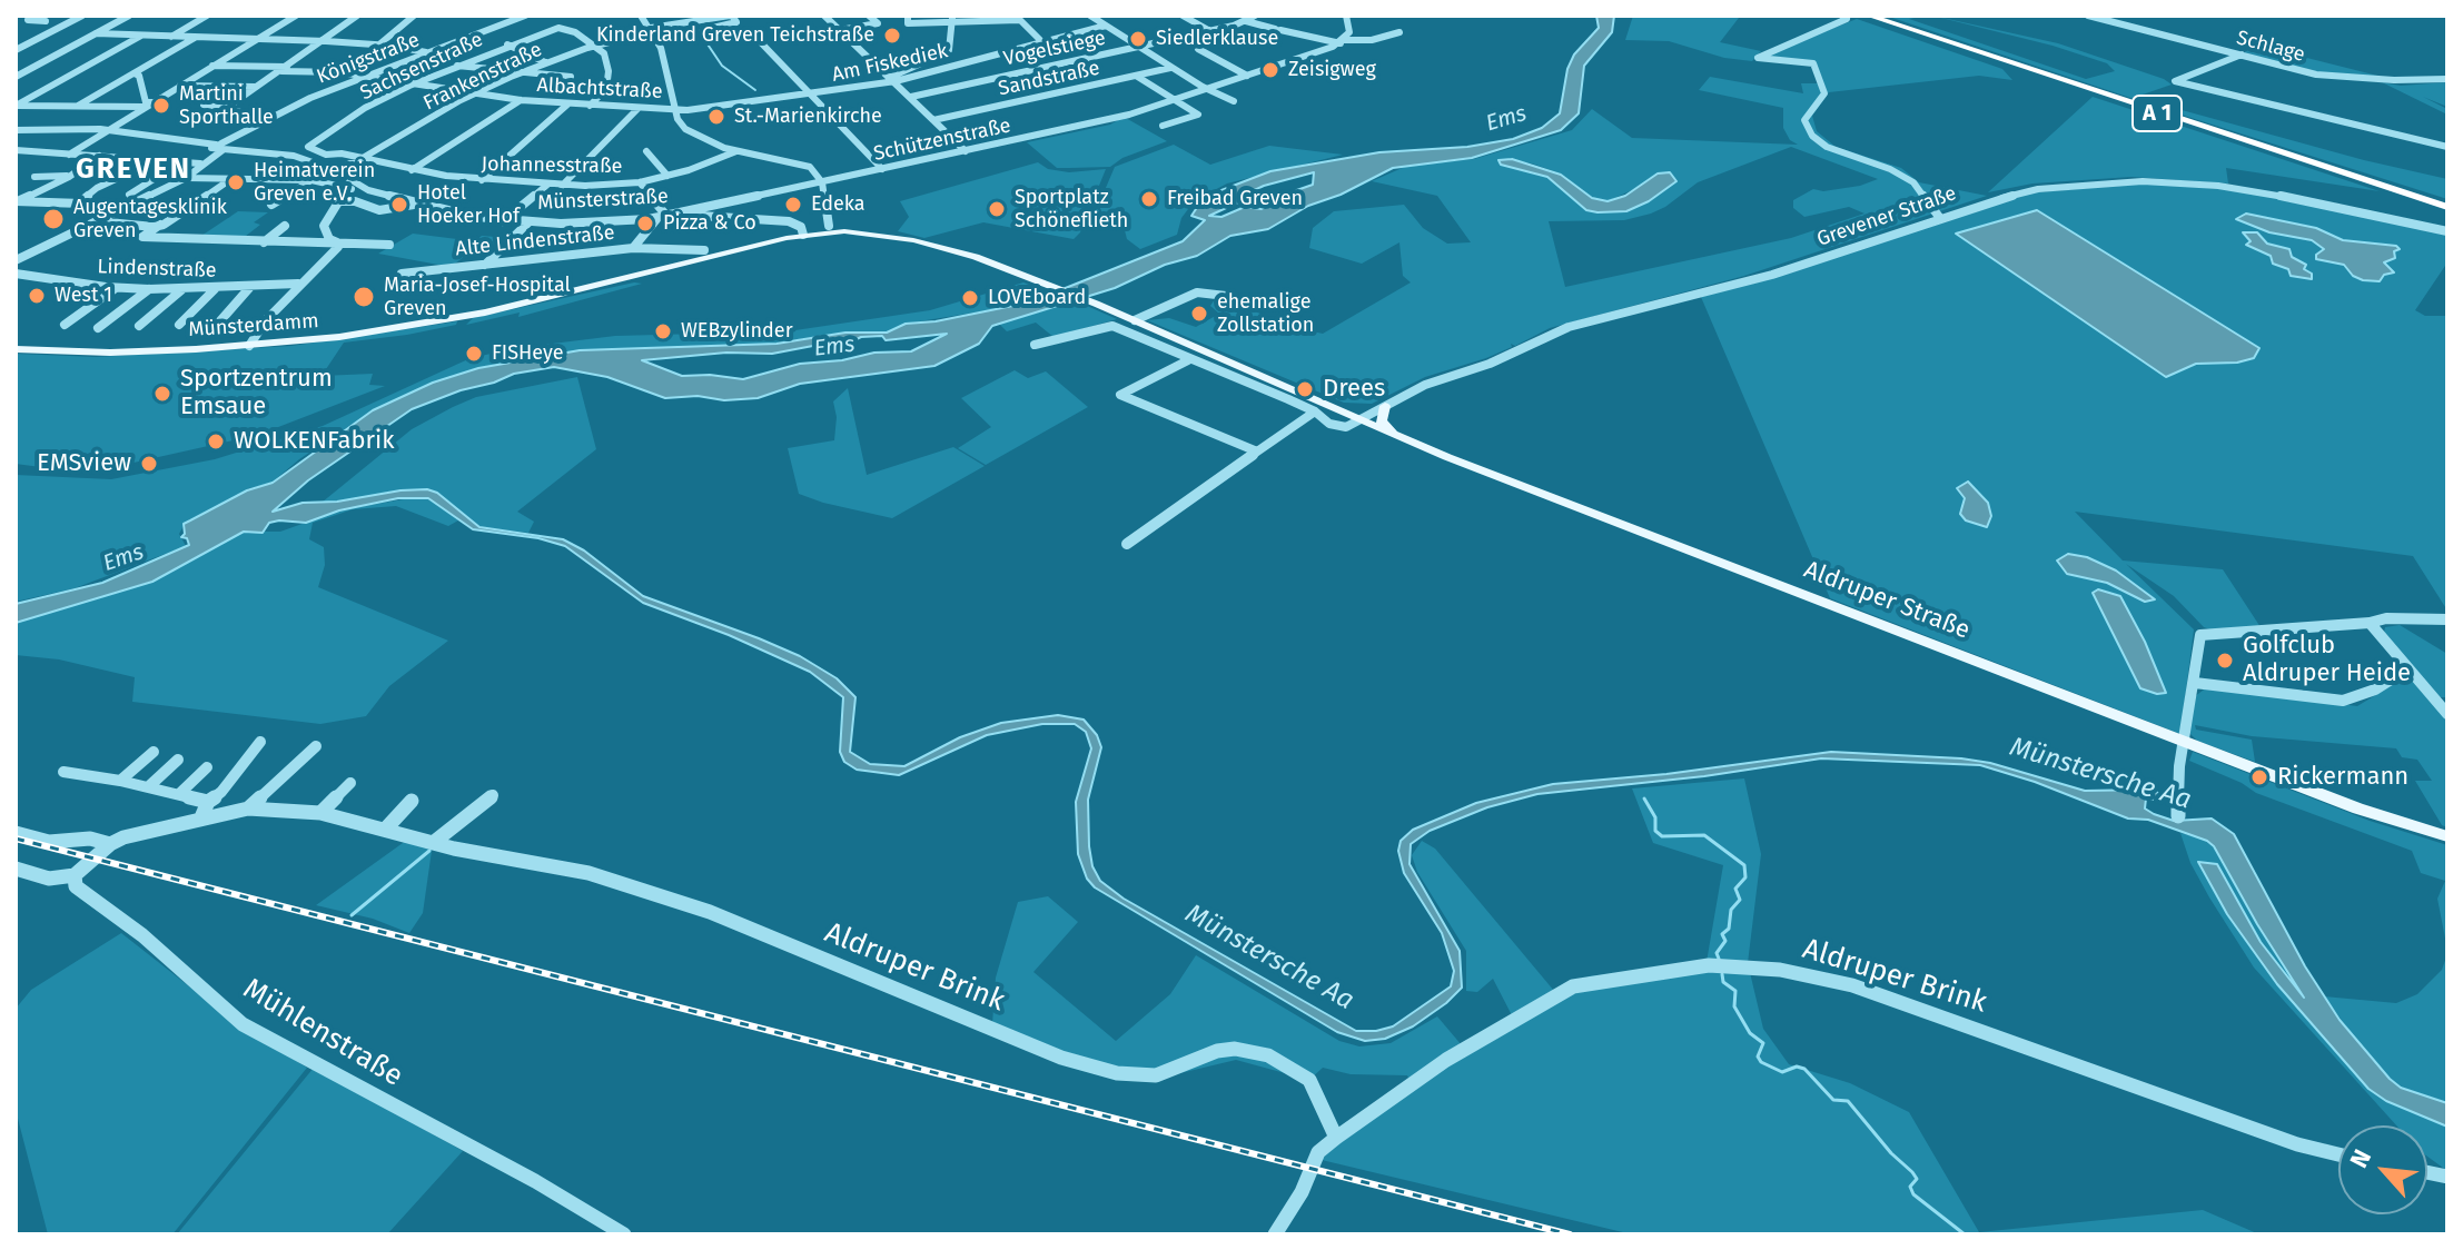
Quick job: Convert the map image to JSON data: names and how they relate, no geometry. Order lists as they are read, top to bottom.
{
  "streets": {
    "highway": ["A 1"],
    "main road": ["Münsterstraße", "Münsterdamm", "Aldruper Straße"],
    "street": [
      "Schlage",
      "Vogelstiege",
      "Königstraße",
      "Am Fiskediek",
      "Sachsenstraße",
      "Frankenstraße",
      "Sandstraße",
      "Albachtstraße",
      "Schützenstraße",
      "Johannesstraße",
      "Grevener Straße",
      "Alte Lindenstraße",
      "Lindenstraße",
      "Aldruper Brink",
      "Mühlenstraße"
    ]
  },
  "crossings": [
    ["Königstraße", "Albachtstraße"],
    ["Königstraße", "Münsterstraße"],
    ["Am Fiskediek", "Albachtstraße"],
    ["Sachsenstraße", "Frankenstraße"],
    ["Sachsenstraße", "Albachtstraße"],
    ["Sachsenstraße", "Johannesstraße"],
    ["Frankenstraße", "Albachtstraße"],
    ["Frankenstraße", "Johannesstraße"],
    ["Frankenstraße", "Münsterstraße"],
    ["Schützenstraße", "Münsterstraße"],
    ["Münsterstraße", "Grevener Straße"],
    ["Münsterstraße", "Alte Lindenstraße"],
    ["Münsterstraße", "Münsterdamm"],
    ["Münsterstraße", "Aldruper Straße"],
    ["Grevener Straße", "Aldruper Straße"],
    ["Aldruper Brink", "Mühlenstraße"]
  ],
  "districts": ["GREVEN"],
  "water": ["Ems", "Münstersche Aa"],
  "places": [
    "Kinderland Greven Teichstraße",
    "Siedlerklause",
    "Zeisigweg",
    "Martini Sporthalle",
    "St.-Marienkirche",
    "Heimatverein Greven e.V.",
    "Freibad Greven",
    "Hotel Hoeker Hof",
    "Edeka",
    "Sportplatz Schöneflieth",
    "Augentagesklinik Greven",
    "Pizza & Co",
    "West 1",
    "Maria-Josef-Hospital Greven",
    "LOVEboard",
    "ehemalige Zollstation",
    "WEBzylinder",
    "FISHeye",
    "Drees",
    "Sportzentrum Emsaue",
    "WOLKENFabrik",
    "EMSview",
    "Golfclub Aldruper Heide",
    "Rickermann"
  ],
  "north": "top left"
}
